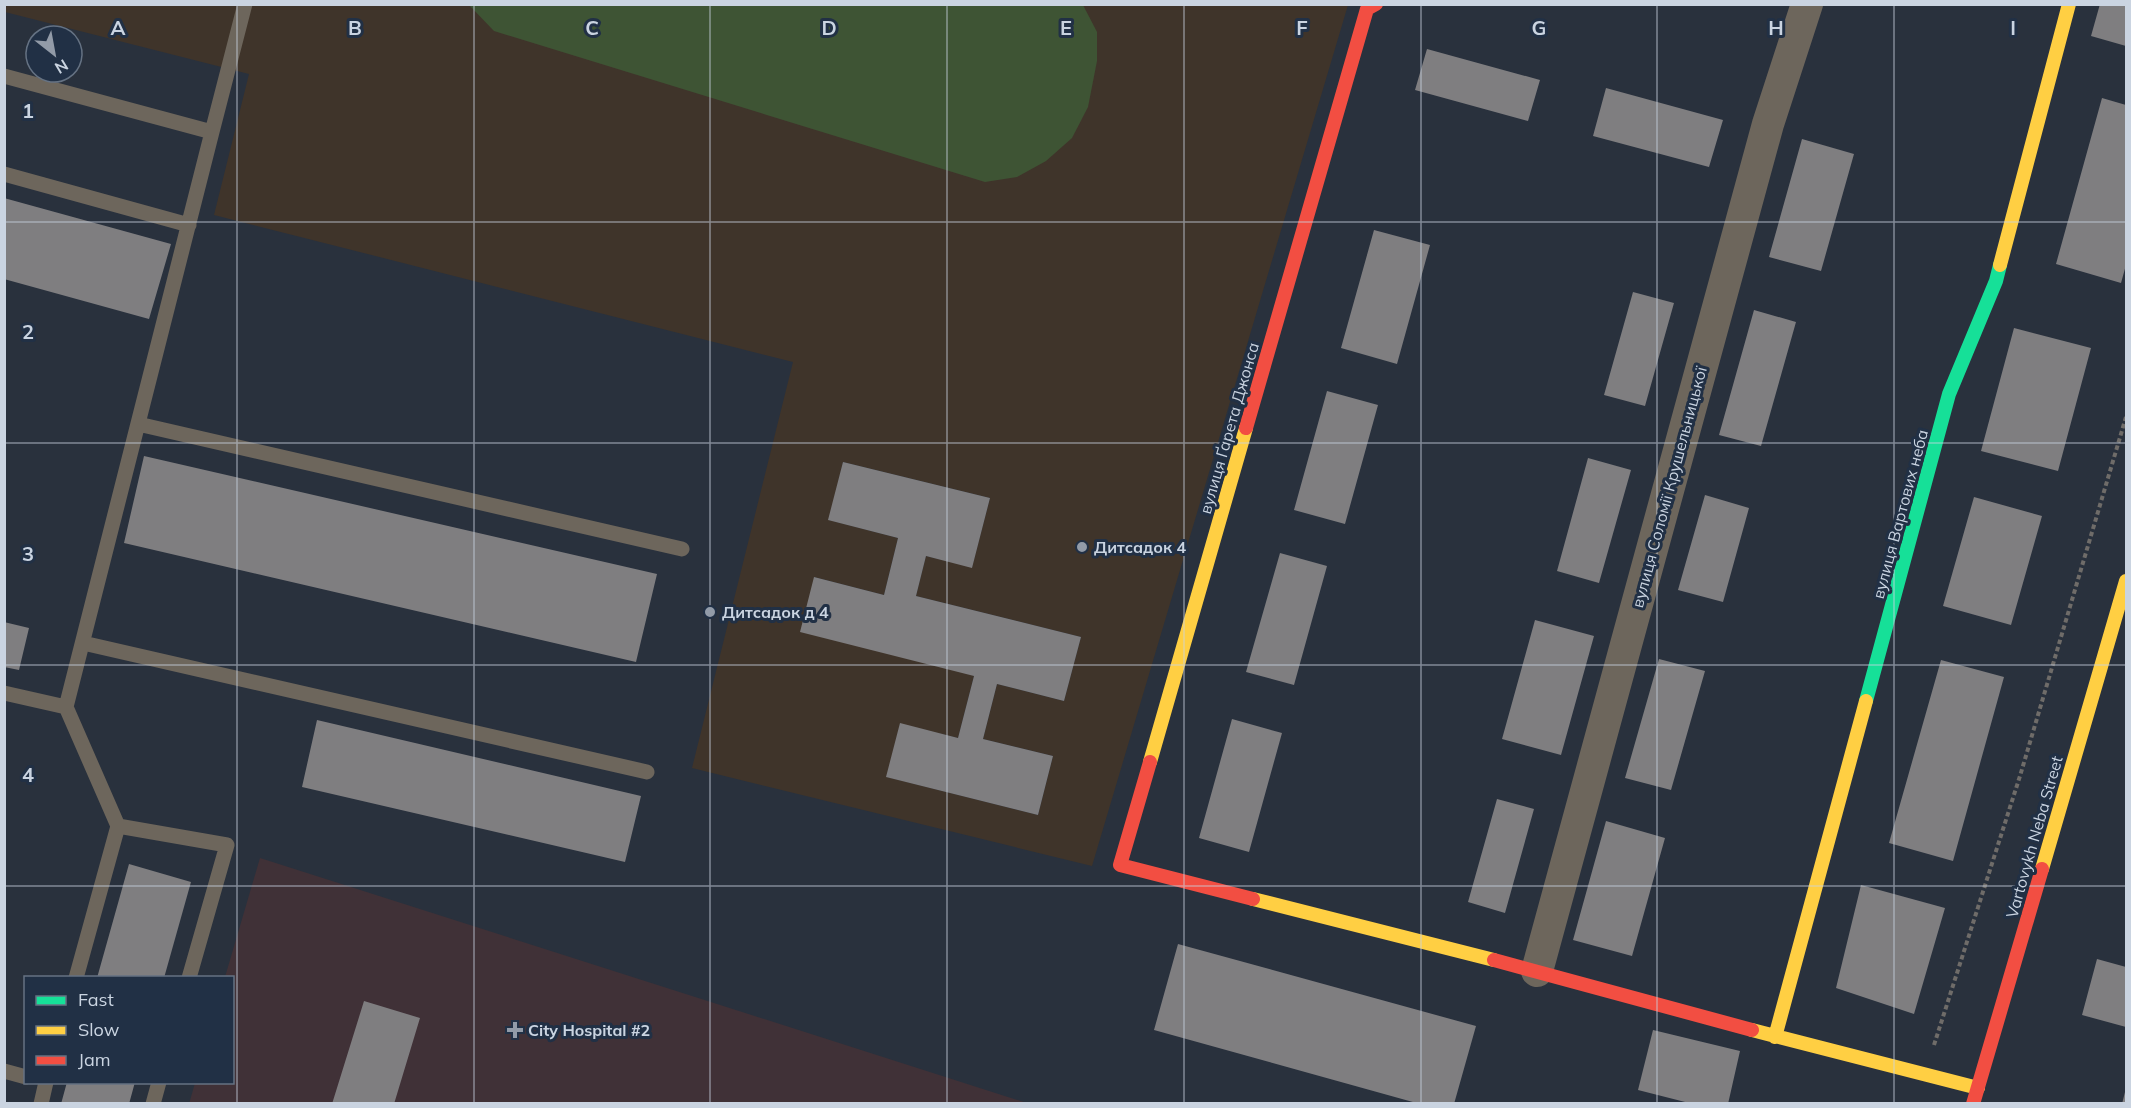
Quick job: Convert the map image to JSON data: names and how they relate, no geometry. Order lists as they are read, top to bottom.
{
  "streets": {
    "street": [
      "вулиця Ґарета Джонса",
      "вулиця Соломії Крушельницької",
      "вулиця Вартових неба",
      "Vartovykh Neba Street"
    ]
  },
  "crossings": [
    ["вулиця Ґарета Джонса", "вулиця Соломії Крушельницької"]
  ],
  "places": {
    "other": ["Дитсадок 4", "Дитсадок д 4"],
    "health": ["City Hospital #2"]
  },
  "legend": ["Fast", "Slow", "Jam"],
  "north": "bottom right",
  "grid": {
    "columns": [
      "A",
      "B",
      "C",
      "D",
      "E",
      "F",
      "G",
      "H",
      "I"
    ],
    "rows": [
      "1",
      "2",
      "3",
      "4"
    ]
  }
}
